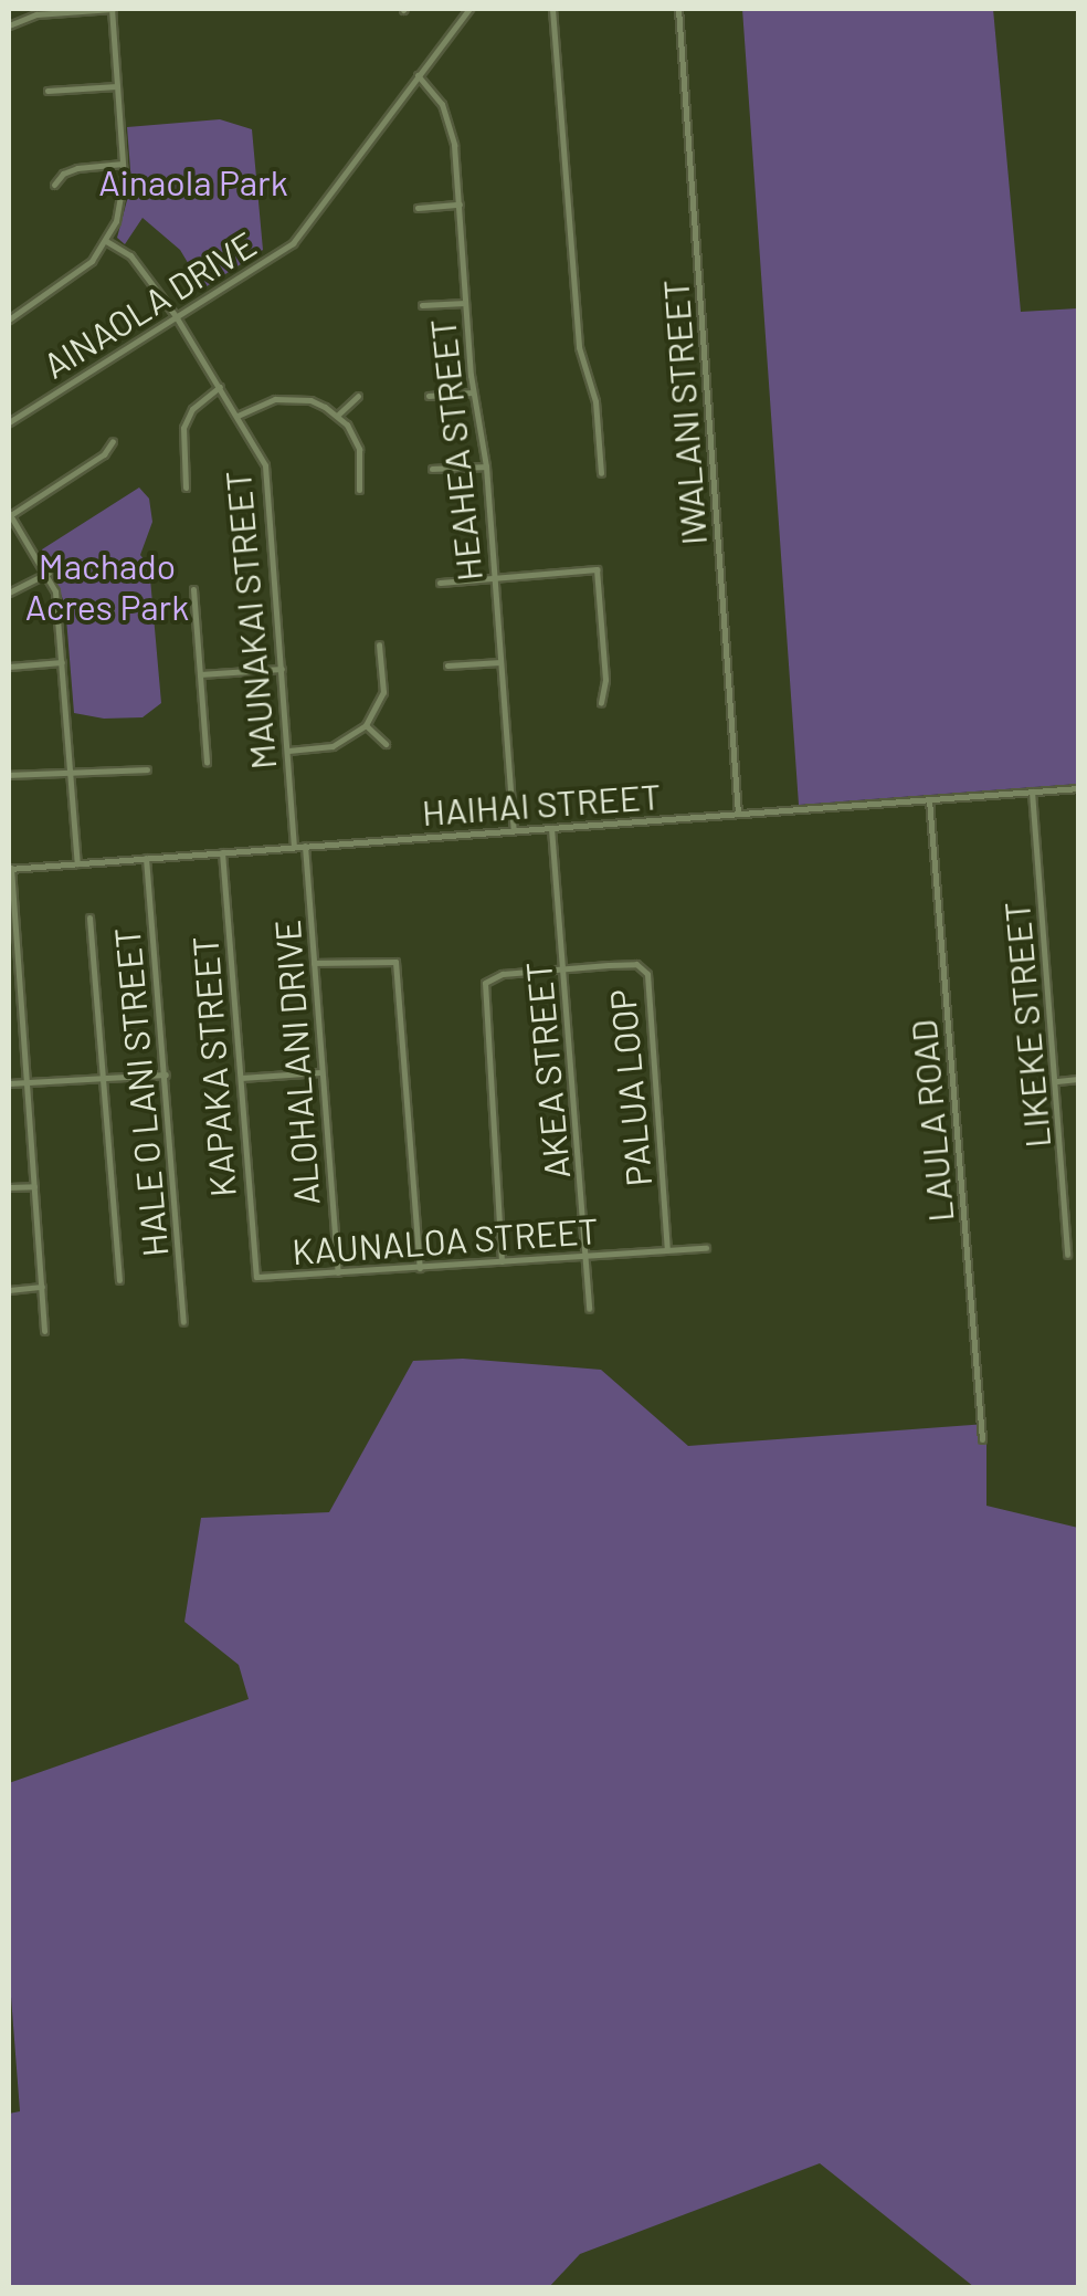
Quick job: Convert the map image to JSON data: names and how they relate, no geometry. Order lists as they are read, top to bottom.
{
  "streets": {
    "street": [
      "AINAOLA DRIVE",
      "IWALANI STREET",
      "HEAHEA STREET",
      "MAUNAKAI STREET",
      "HAIHAI STREET",
      "LIKEKE STREET",
      "ALOHALANI DRIVE",
      "KAPAKA STREET",
      "AKEA STREET",
      "PALUA LOOP",
      "HALE O LANI STREET",
      "LAULA ROAD",
      "KAUNALOA STREET"
    ]
  },
  "crossings": [
    ["AINAOLA DRIVE", "HEAHEA STREET"],
    ["AINAOLA DRIVE", "MAUNAKAI STREET"],
    ["IWALANI STREET", "HAIHAI STREET"],
    ["HEAHEA STREET", "HAIHAI STREET"],
    ["MAUNAKAI STREET", "HAIHAI STREET"],
    ["HAIHAI STREET", "LIKEKE STREET"],
    ["HAIHAI STREET", "ALOHALANI DRIVE"],
    ["HAIHAI STREET", "KAPAKA STREET"],
    ["HAIHAI STREET", "AKEA STREET"],
    ["HAIHAI STREET", "HALE O LANI STREET"],
    ["HAIHAI STREET", "LAULA ROAD"],
    ["ALOHALANI DRIVE", "KAUNALOA STREET"],
    ["KAPAKA STREET", "KAUNALOA STREET"],
    ["AKEA STREET", "PALUA LOOP"],
    ["AKEA STREET", "KAUNALOA STREET"],
    ["PALUA LOOP", "KAUNALOA STREET"]
  ],
  "parks": ["Ainaola Park", "Machado Acres Park"]
}
